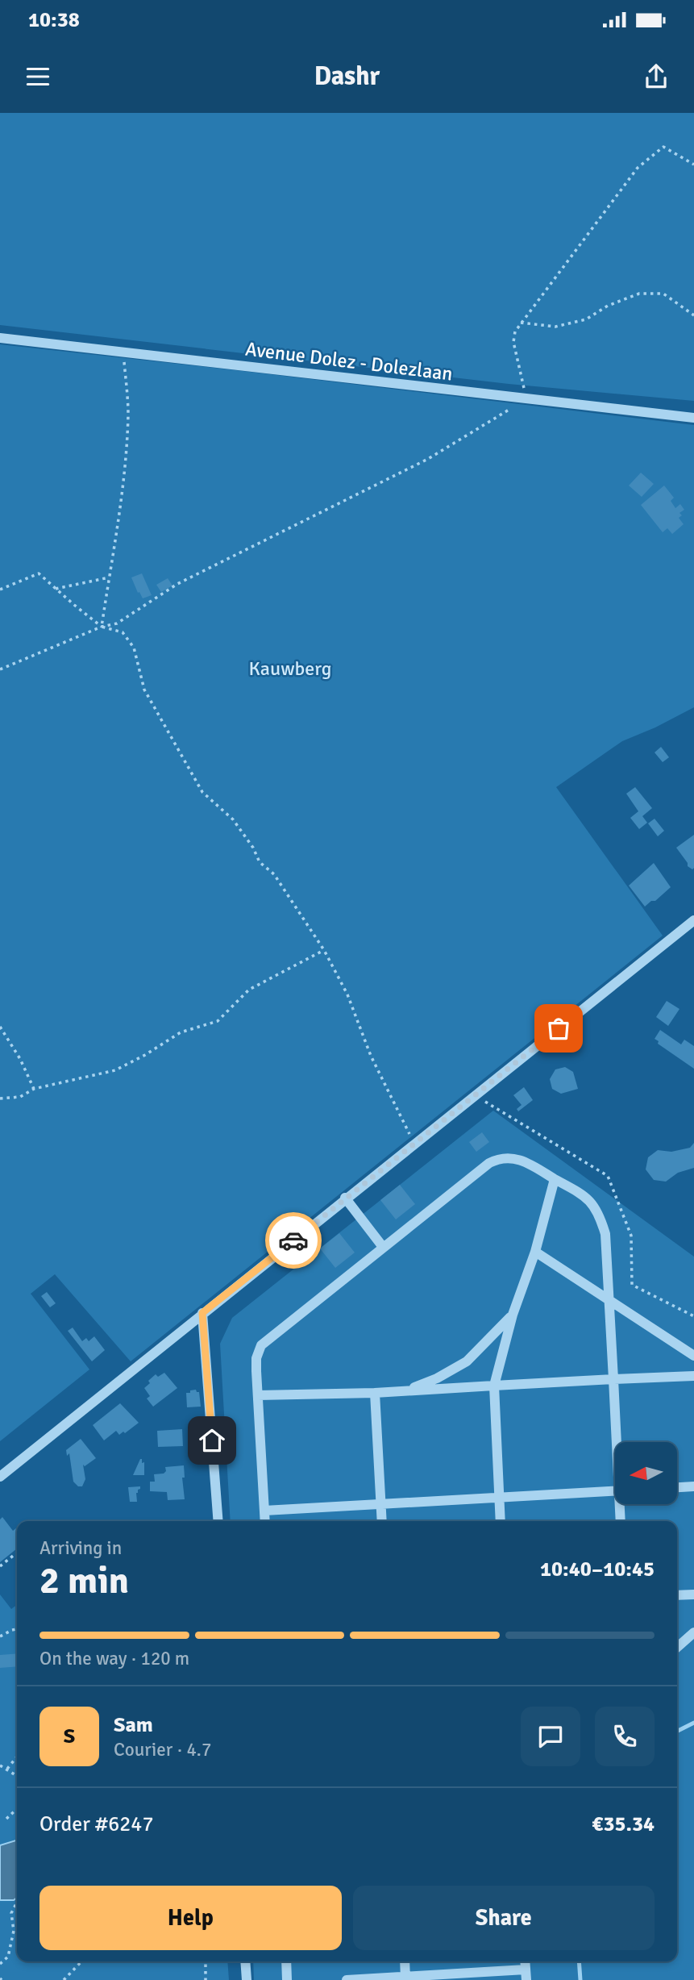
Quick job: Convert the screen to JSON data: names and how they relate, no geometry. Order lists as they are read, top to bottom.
{
  "streets": {
    "street": ["Avenue Dolez - Dolezlaan"]
  },
  "parks": ["Kauwberg"],
  "north": "left",
  "page": {
    "status": "10:38",
    "header": "Dashr",
    "heading": ["2 min", "Arriving in", "10:40–10:45"],
    "panel": [
      "Sam",
      "Courier · 4.7",
      "Order #6247",
      "€35.34"
    ],
    "bar": "On the way · 120 m",
    "round": "S",
    "buttons": ["Help", "Share"]
  }
}
